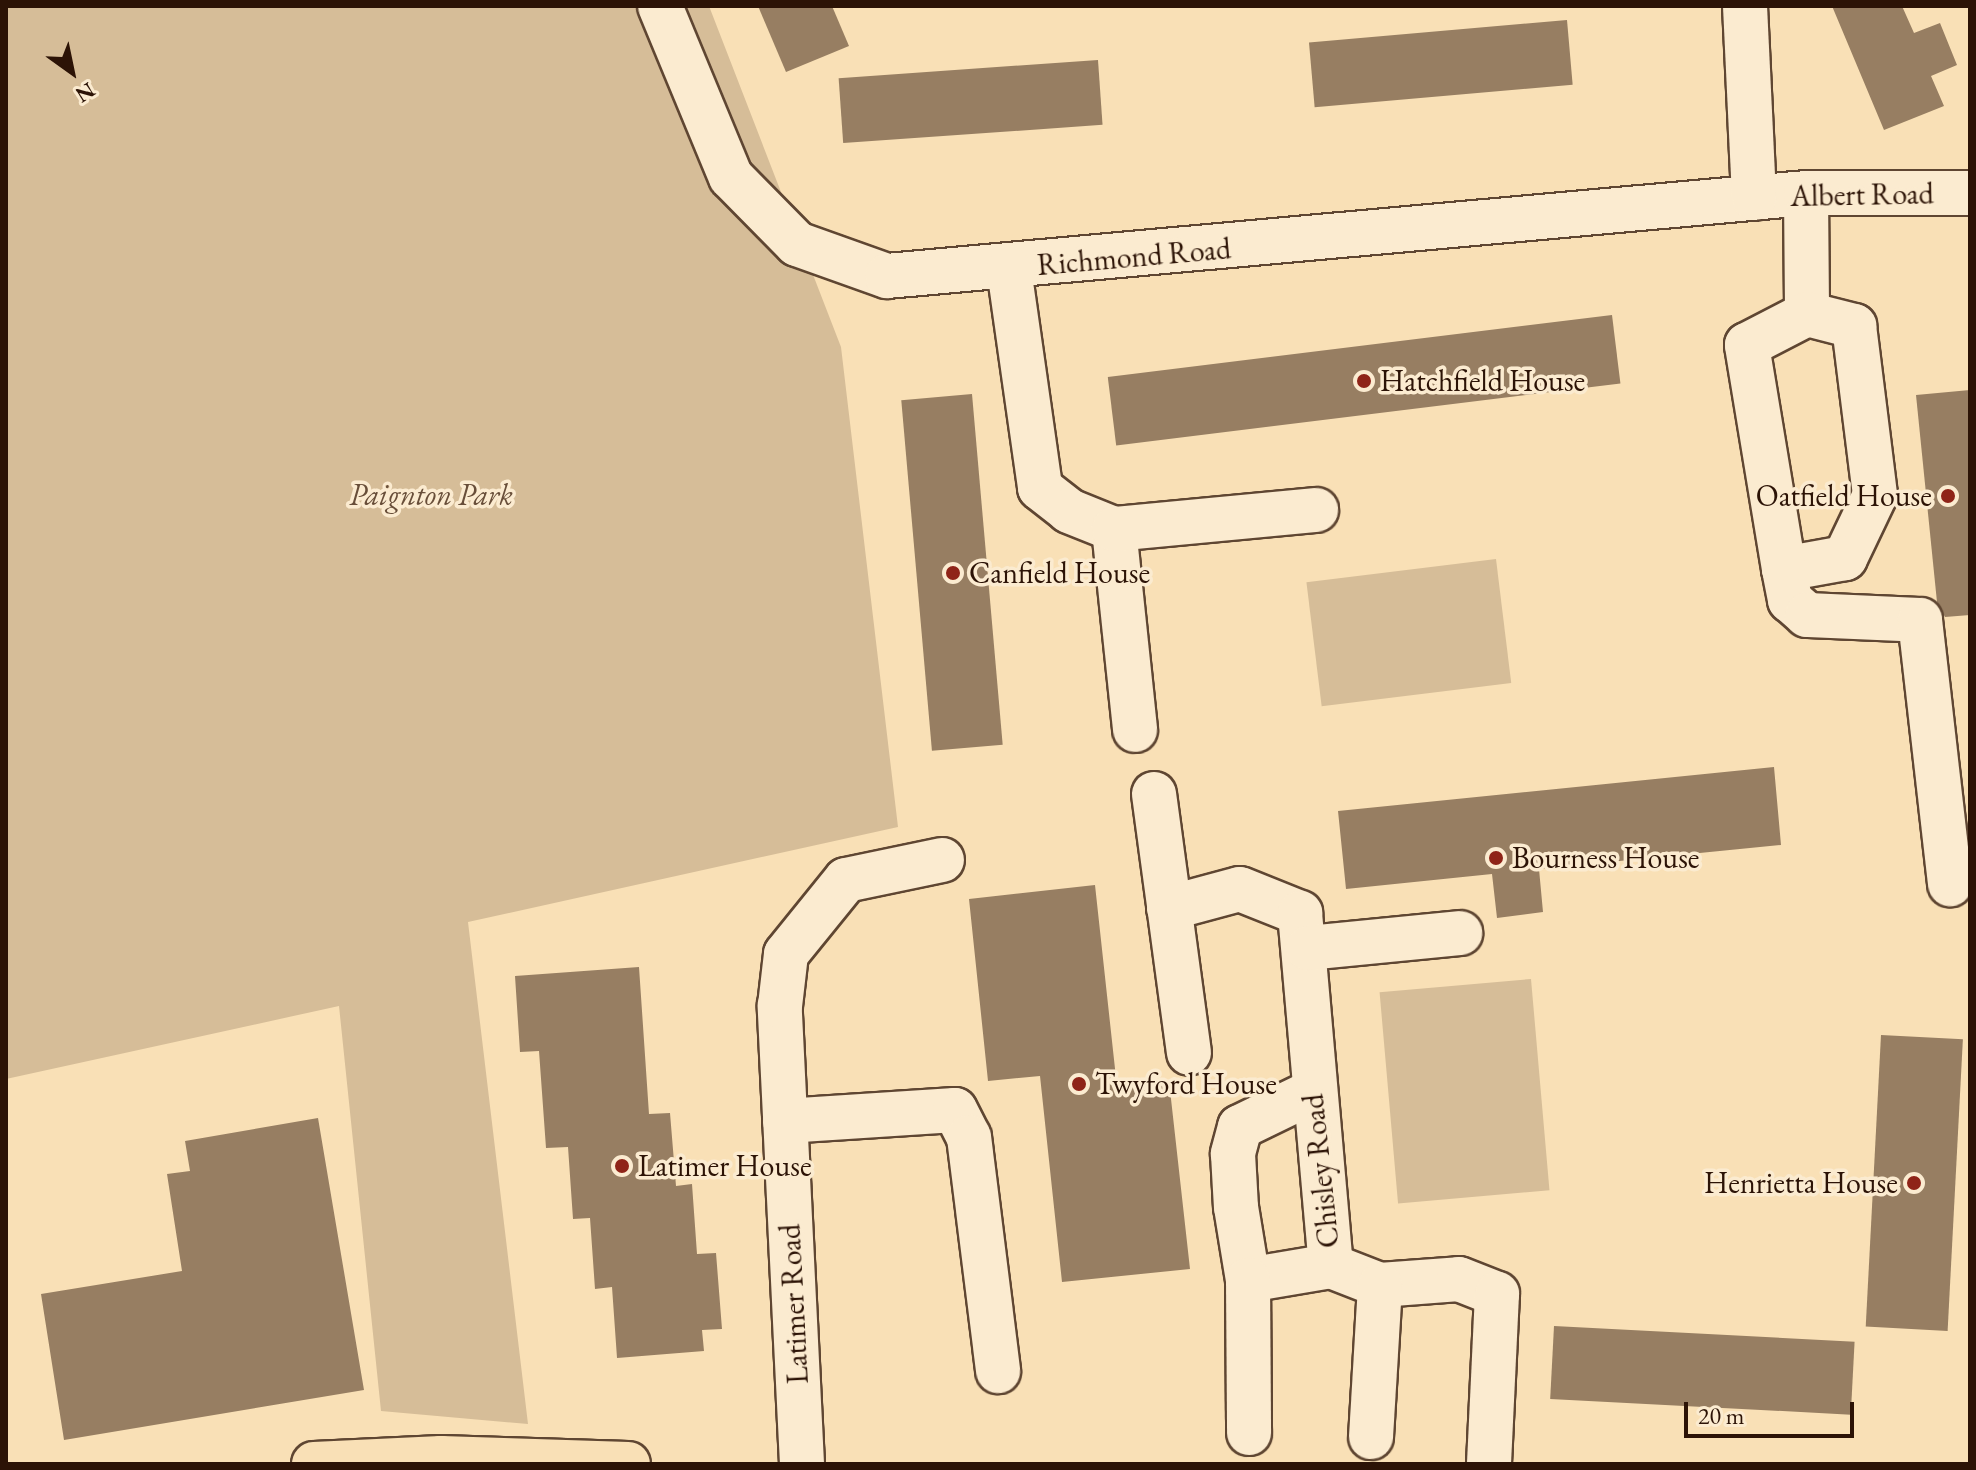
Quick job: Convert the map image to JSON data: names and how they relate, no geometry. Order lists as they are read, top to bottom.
{
  "streets": {
    "street": [
      "Albert Road",
      "Richmond Road",
      "Chisley Road",
      "Latimer Road"
    ]
  },
  "crossings": [
    ["Albert Road", "Richmond Road"]
  ],
  "parks": ["Paignton Park"],
  "places": [
    "Hatchfield House",
    "Oatfield House",
    "Canfield House",
    "Bourness House",
    "Twyford House",
    "Latimer House",
    "Henrietta House"
  ],
  "scale_bar": "20 m",
  "north": "bottom right"
}
